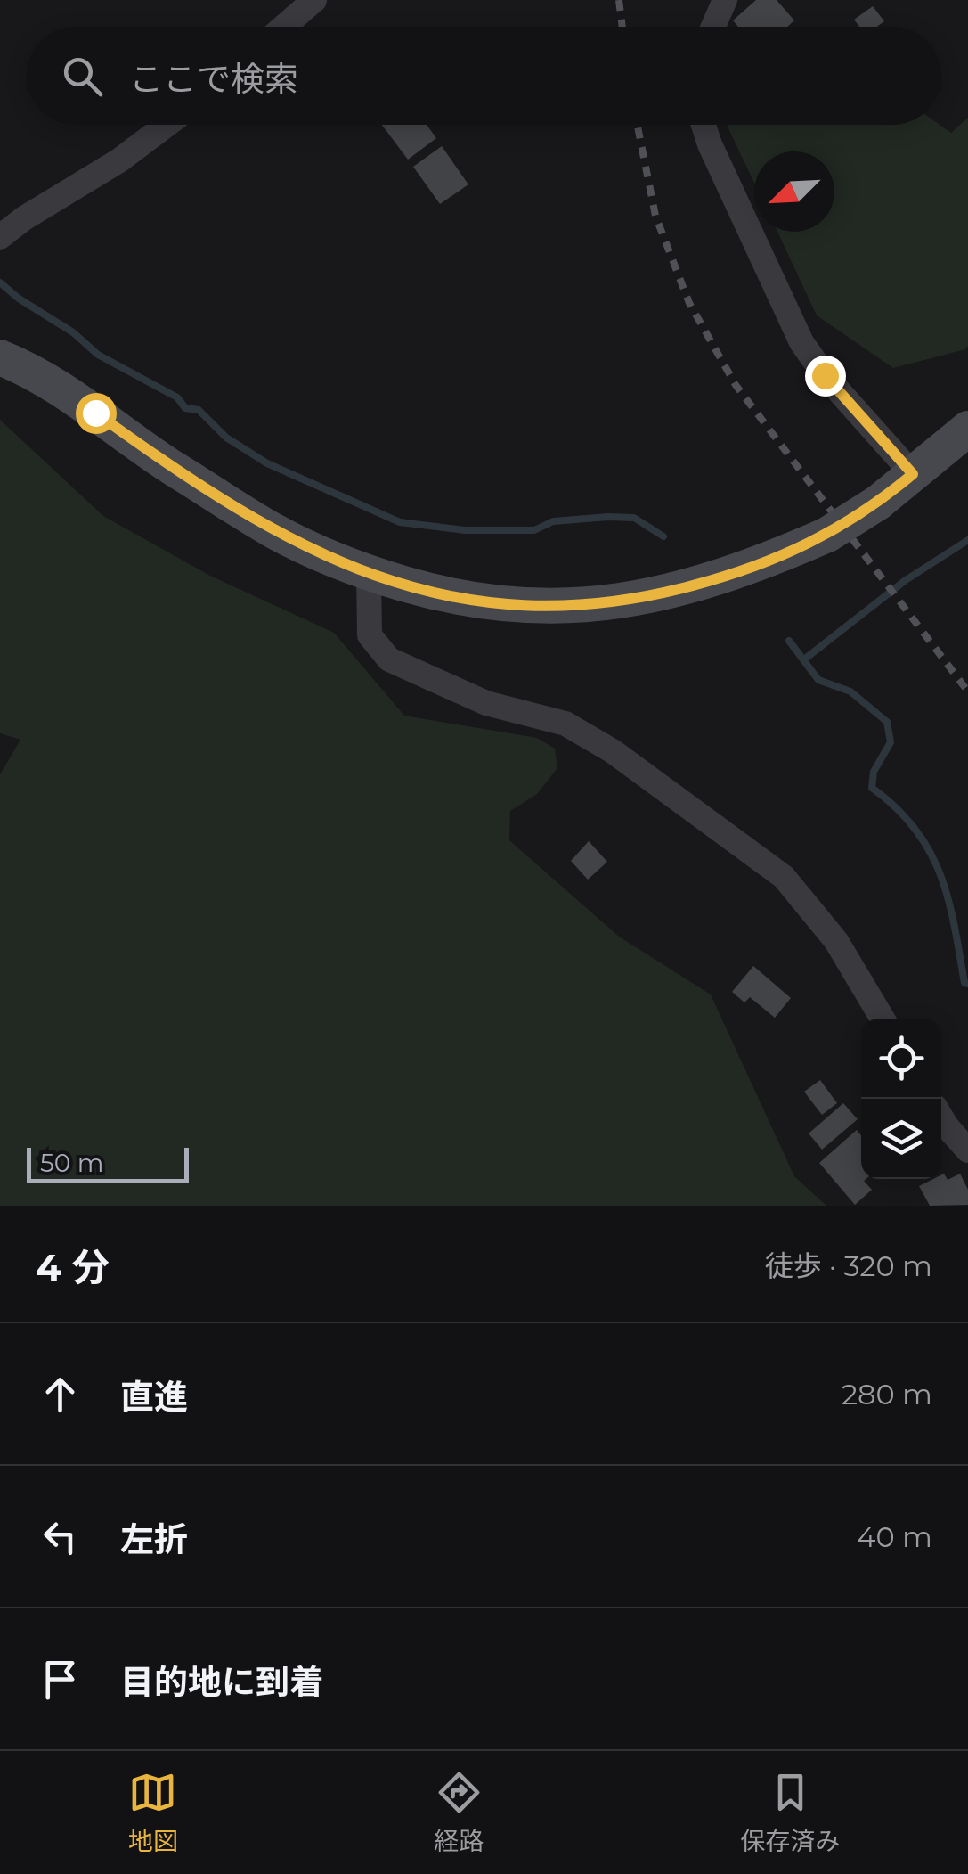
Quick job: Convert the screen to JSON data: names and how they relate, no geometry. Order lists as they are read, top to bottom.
{
  "scale_bar": "50 m",
  "north": "bottom left",
  "page": {
    "search": "ここで検索",
    "scale": "50 m",
    "heading": ["4 分", "徒歩 · 320 m"],
    "list": [
      ["直進", "280 m"],
      ["左折", "40 m"],
      "目的地に到着"
    ],
    "nav": ["地図", "経路", "保存済み"]
  }
}
